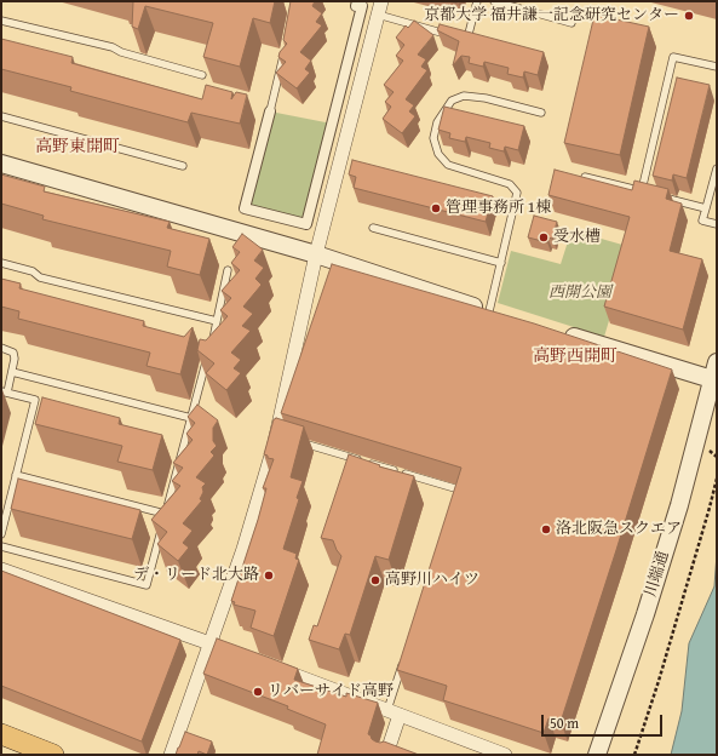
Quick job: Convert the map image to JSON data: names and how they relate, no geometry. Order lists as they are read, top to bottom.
{
  "streets": {
    "street": ["川端通"]
  },
  "districts": ["高野東開町", "高野西開町"],
  "parks": ["西開公園"],
  "places": [
    "京都大学 福井謙一記念研究センター",
    "管理事務所 1棟",
    "受水槽",
    "洛北阪急スクエア",
    "デ・リード北大路",
    "高野川ハイツ",
    "リバーサイド高野"
  ],
  "scale_bar": "50 m"
}
